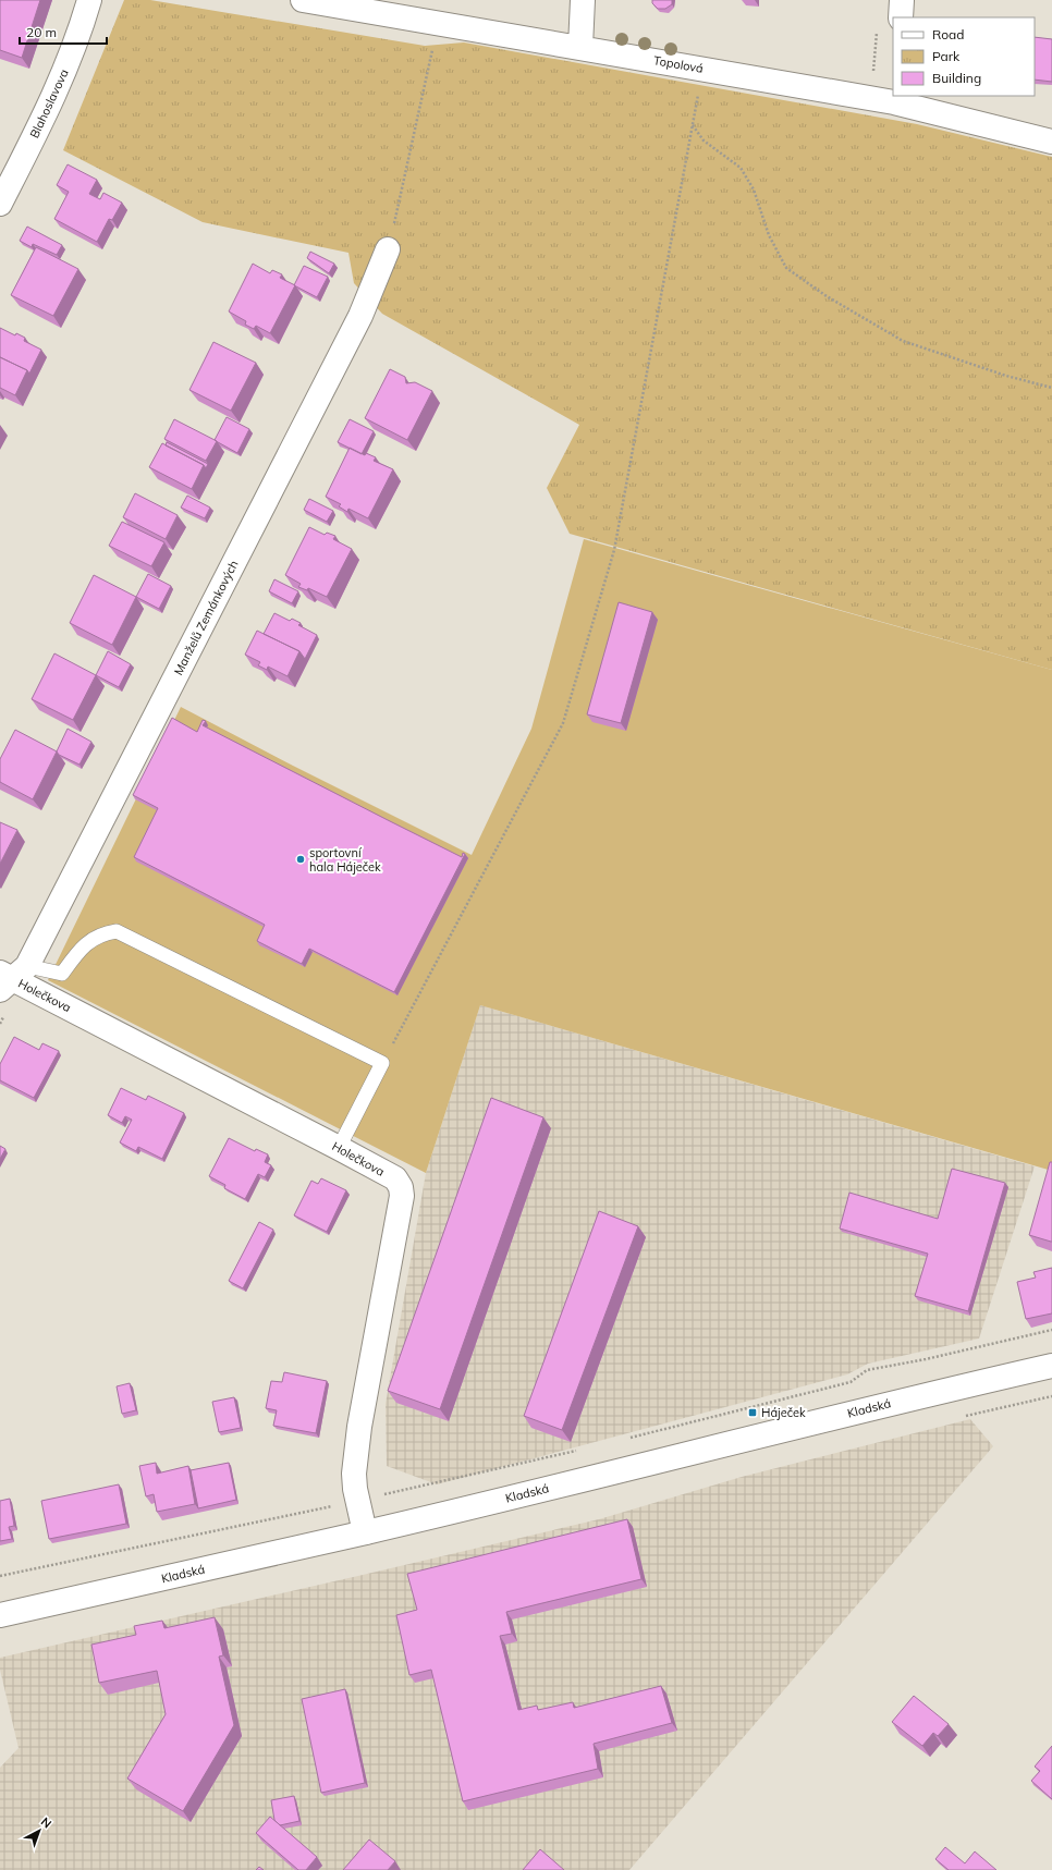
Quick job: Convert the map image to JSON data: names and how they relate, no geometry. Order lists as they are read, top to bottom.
{
  "streets": {
    "street": [
      "Topolová",
      "Blahoslavova",
      "Manželů Zemánkových",
      "Holečkova",
      "Kladská"
    ]
  },
  "crossings": [
    ["Manželů Zemánkových", "Holečkova"],
    ["Holečkova", "Kladská"]
  ],
  "places": {
    "other": ["sportovní hala Háječek"],
    "transit": ["Háječek"]
  },
  "legend": ["Road", "Park", "Building"],
  "scale_bar": "20 m",
  "north": "top right"
}
